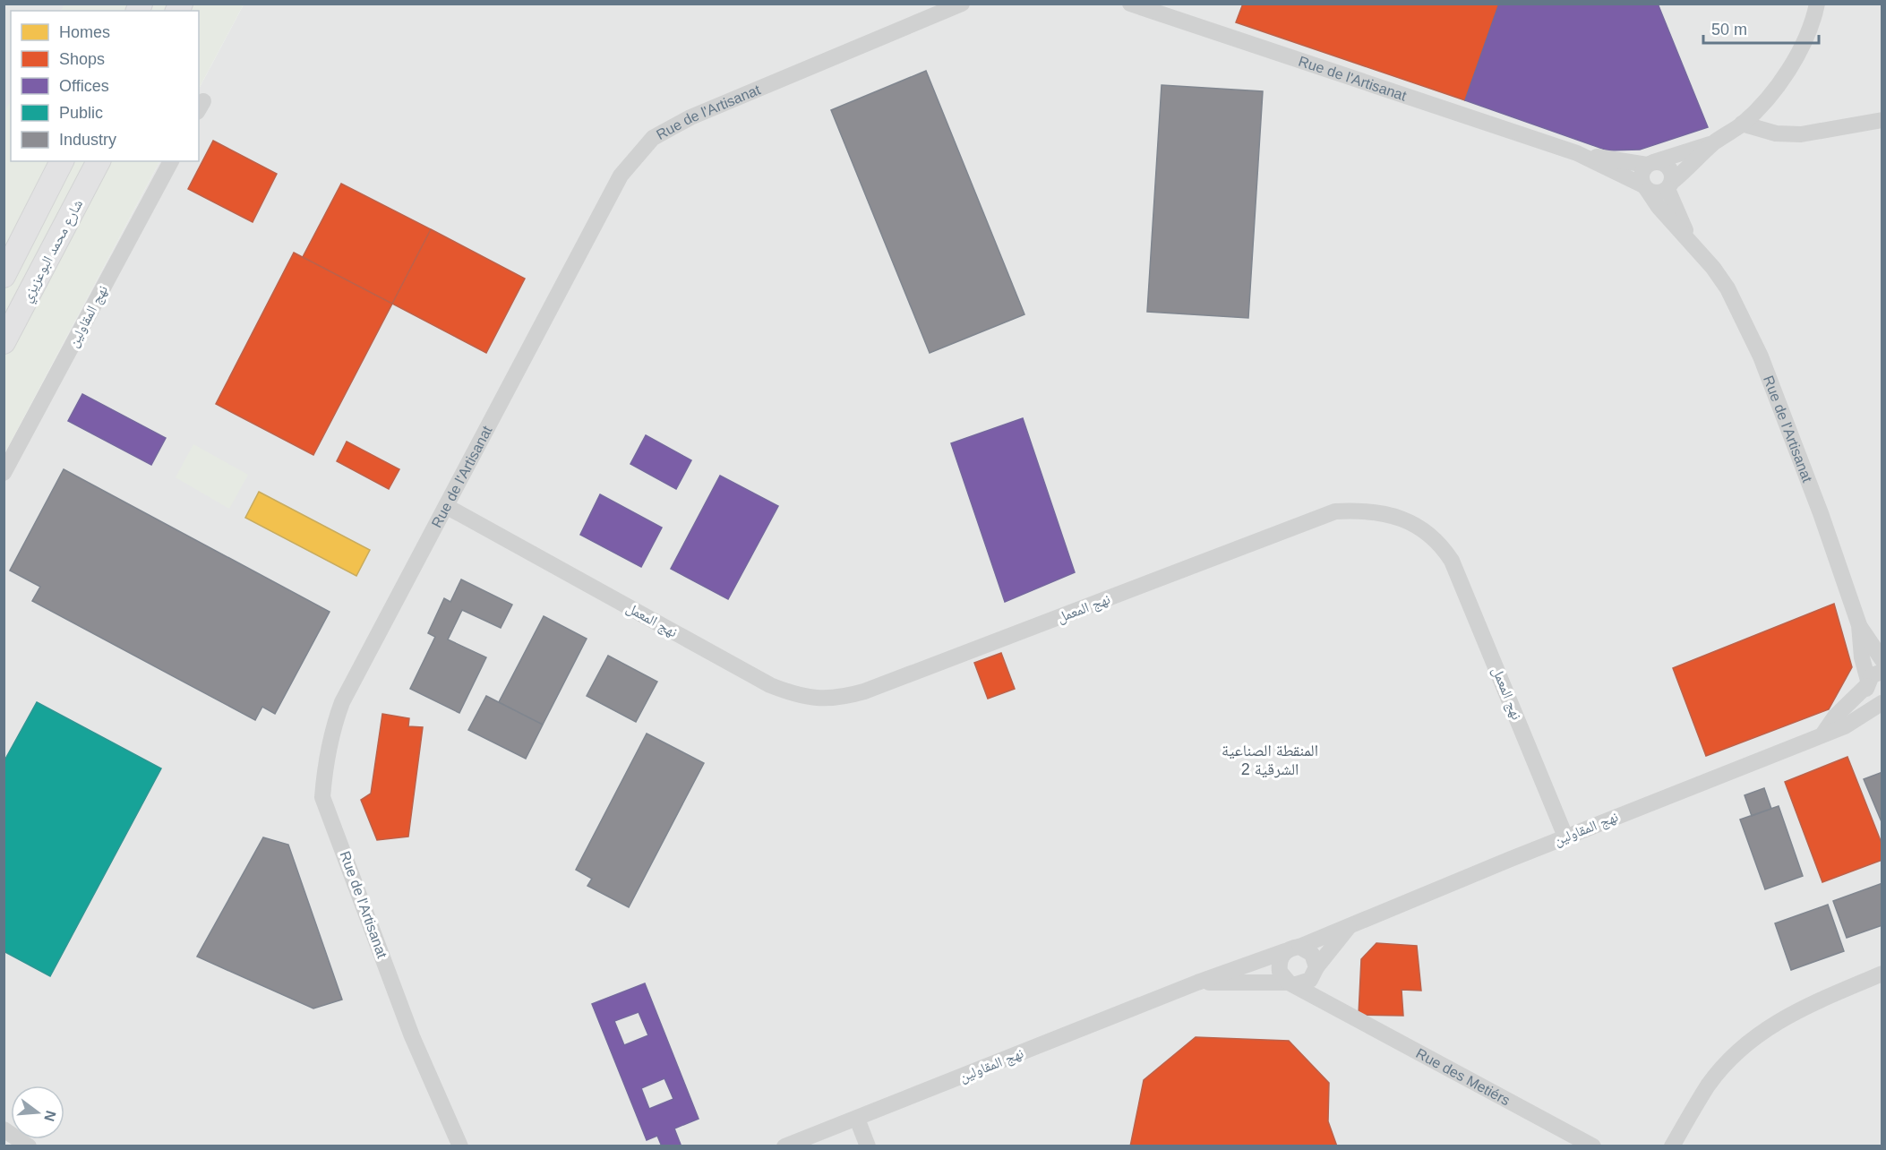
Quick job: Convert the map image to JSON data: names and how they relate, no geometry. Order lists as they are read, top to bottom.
{
  "streets": {
    "highway": ["شارع محمد البوعزيزي"],
    "street": [
      "Rue de l'Artisanat",
      "نهج المقاولين",
      "نهج المعمل",
      "Rue des Metiérs"
    ]
  },
  "crossings": [
    ["Rue de l'Artisanat", "نهج المعمل"],
    ["نهج المقاولين", "نهج المعمل"],
    ["نهج المقاولين", "Rue des Metiérs"]
  ],
  "districts": ["المنقطة الصناعية الشرقية 2"],
  "legend": [
    "Homes",
    "Shops",
    "Offices",
    "Public",
    "Industry"
  ],
  "scale_bar": "50 m",
  "north": "right"
}
